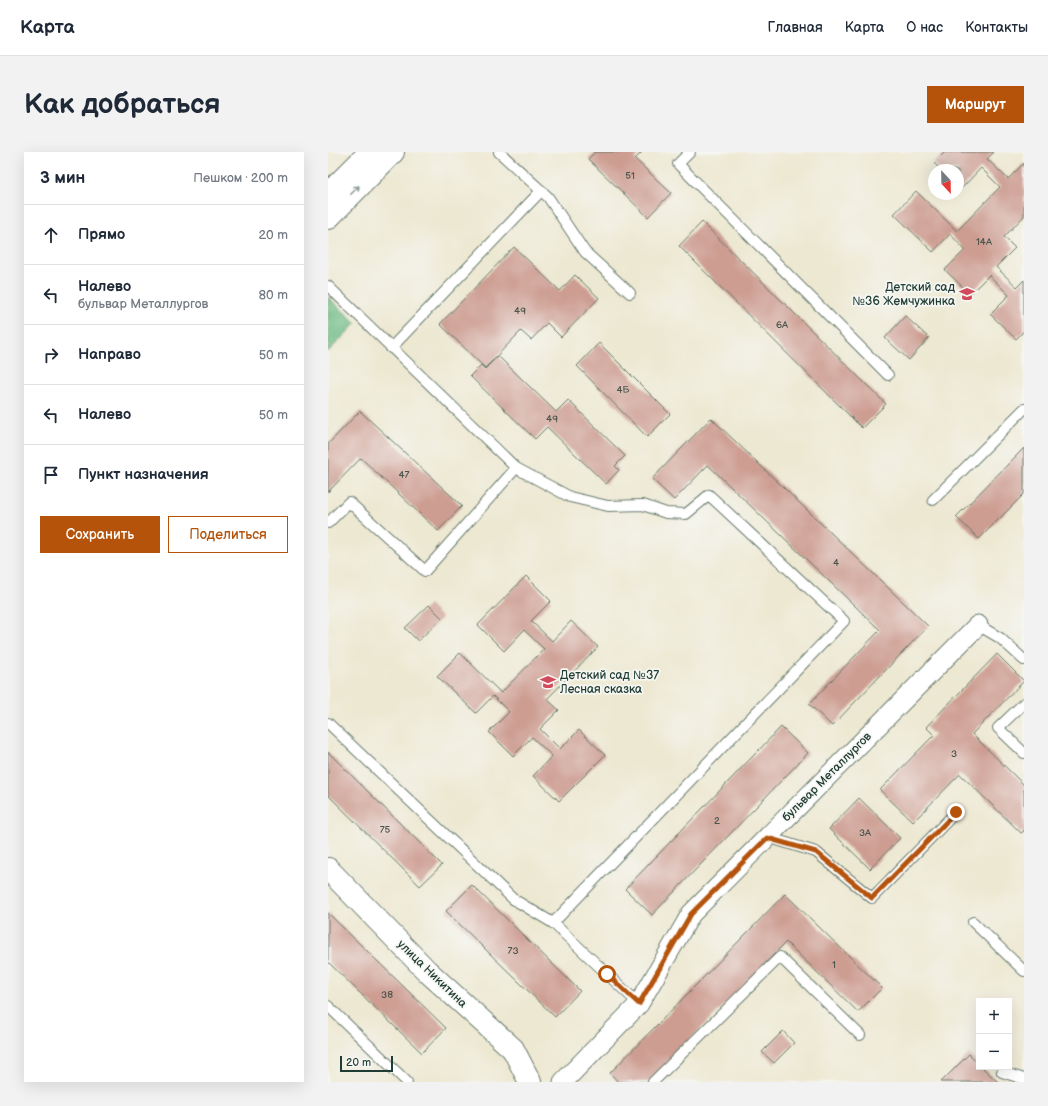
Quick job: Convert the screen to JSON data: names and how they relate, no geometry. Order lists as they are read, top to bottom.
{
  "streets": {
    "street": ["бульвар Металлургов", "улица Никитина"]
  },
  "places": {
    "school or university": ["Детский сад №36 Жемчужинка", "Детский сад №37 Лесная сказка"]
  },
  "house_numbers": [
    "51",
    "14А",
    "49",
    "6А",
    "4Б",
    "49",
    "47",
    "4",
    "3",
    "2",
    "75",
    "3А",
    "73",
    "1",
    "38"
  ],
  "scale_bar": "20 m",
  "north": "bottom",
  "page": {
    "header": "Карта",
    "nav": [
      "Главная",
      "Карта",
      "О нас",
      "Контакты"
    ],
    "buttons": [
      "Маршрут",
      ["Сохранить", "Поделиться"]
    ],
    "title": "Как добраться",
    "heading": ["3 мин", "Пешком · 200 m"],
    "list": [
      ["Прямо", "20 m"],
      ["Налево", "бульвар Металлургов", "80 m"],
      ["Направо", "50 m"],
      ["Налево", "50 m"],
      "Пункт назначения"
    ],
    "map_buttons": ["+", "−"],
    "scale": "20 m"
  }
}
